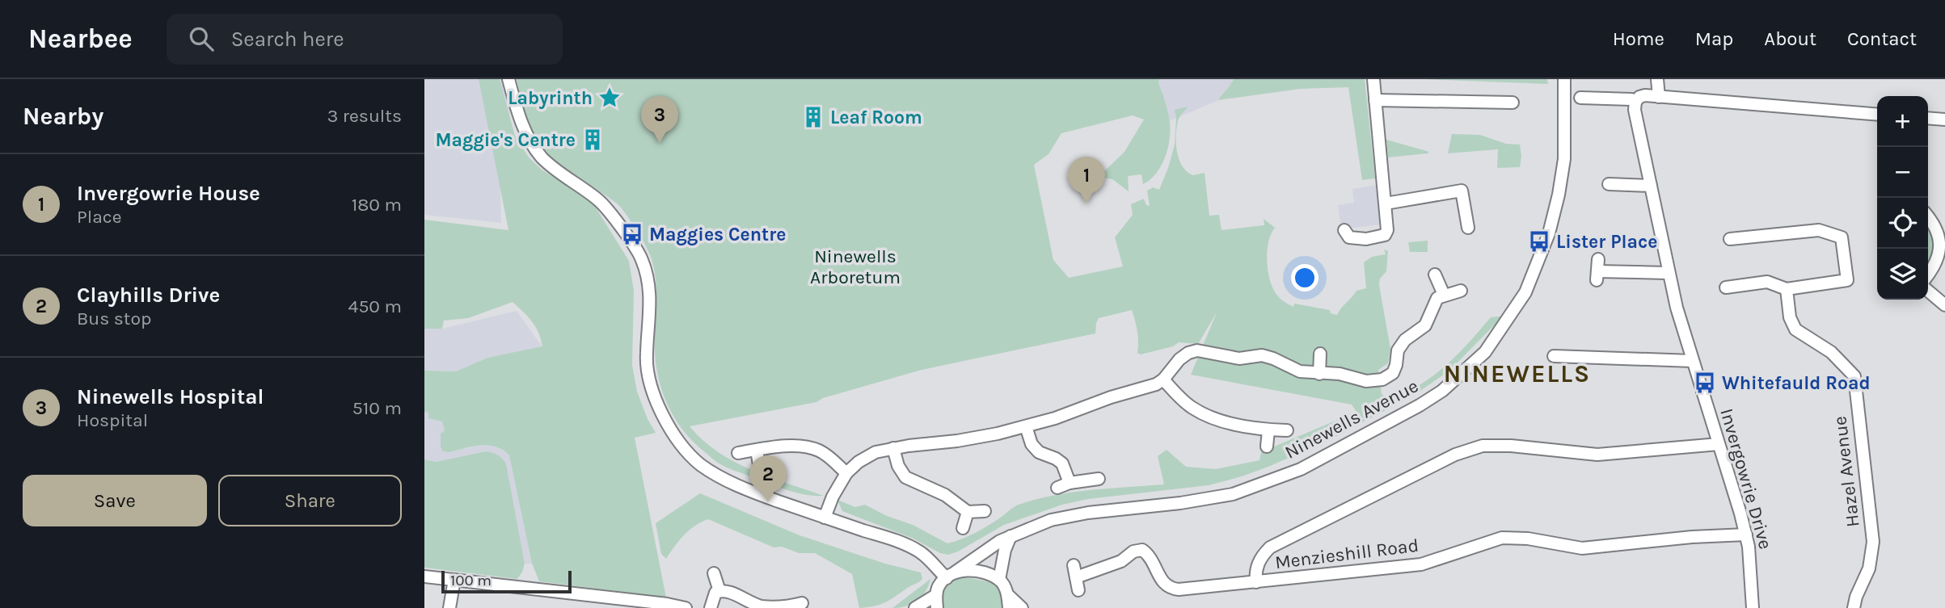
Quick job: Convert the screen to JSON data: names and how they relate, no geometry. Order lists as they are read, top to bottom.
{
  "streets": {
    "street": [
      "Ninewells Avenue",
      "Hazel Avenue",
      "Invergowrie Drive",
      "Menzieshill Road"
    ]
  },
  "crossings": [
    ["Invergowrie Drive", "Menzieshill Road"]
  ],
  "districts": ["NINEWELLS"],
  "parks": ["Ninewells Arboretum"],
  "places": {
    "place": ["Labyrinth"],
    "building": ["Leaf Room", "Maggie's Centre"],
    "bus stop": ["Maggies Centre", "Lister Place", "Whitefauld Road"]
  },
  "scale_bar": "100 m",
  "page": {
    "header": "Nearbee",
    "search": "Search here",
    "nav": [
      "Home",
      "Map",
      "About",
      "Contact"
    ],
    "heading": ["Nearby", "3 results"],
    "map_buttons": ["+", "−"],
    "pins": ["3", "1", "2"],
    "list": [
      {
        "mark": "1",
        "name": "Invergowrie House",
        "note": "Place",
        "value": "180 m"
      },
      {
        "mark": "2",
        "name": "Clayhills Drive",
        "note": "Bus stop",
        "value": "450 m"
      },
      {
        "mark": "3",
        "name": "Ninewells Hospital",
        "note": "Hospital",
        "value": "510 m"
      }
    ],
    "buttons": ["Save", "Share"],
    "scale": "100 m"
  }
}
